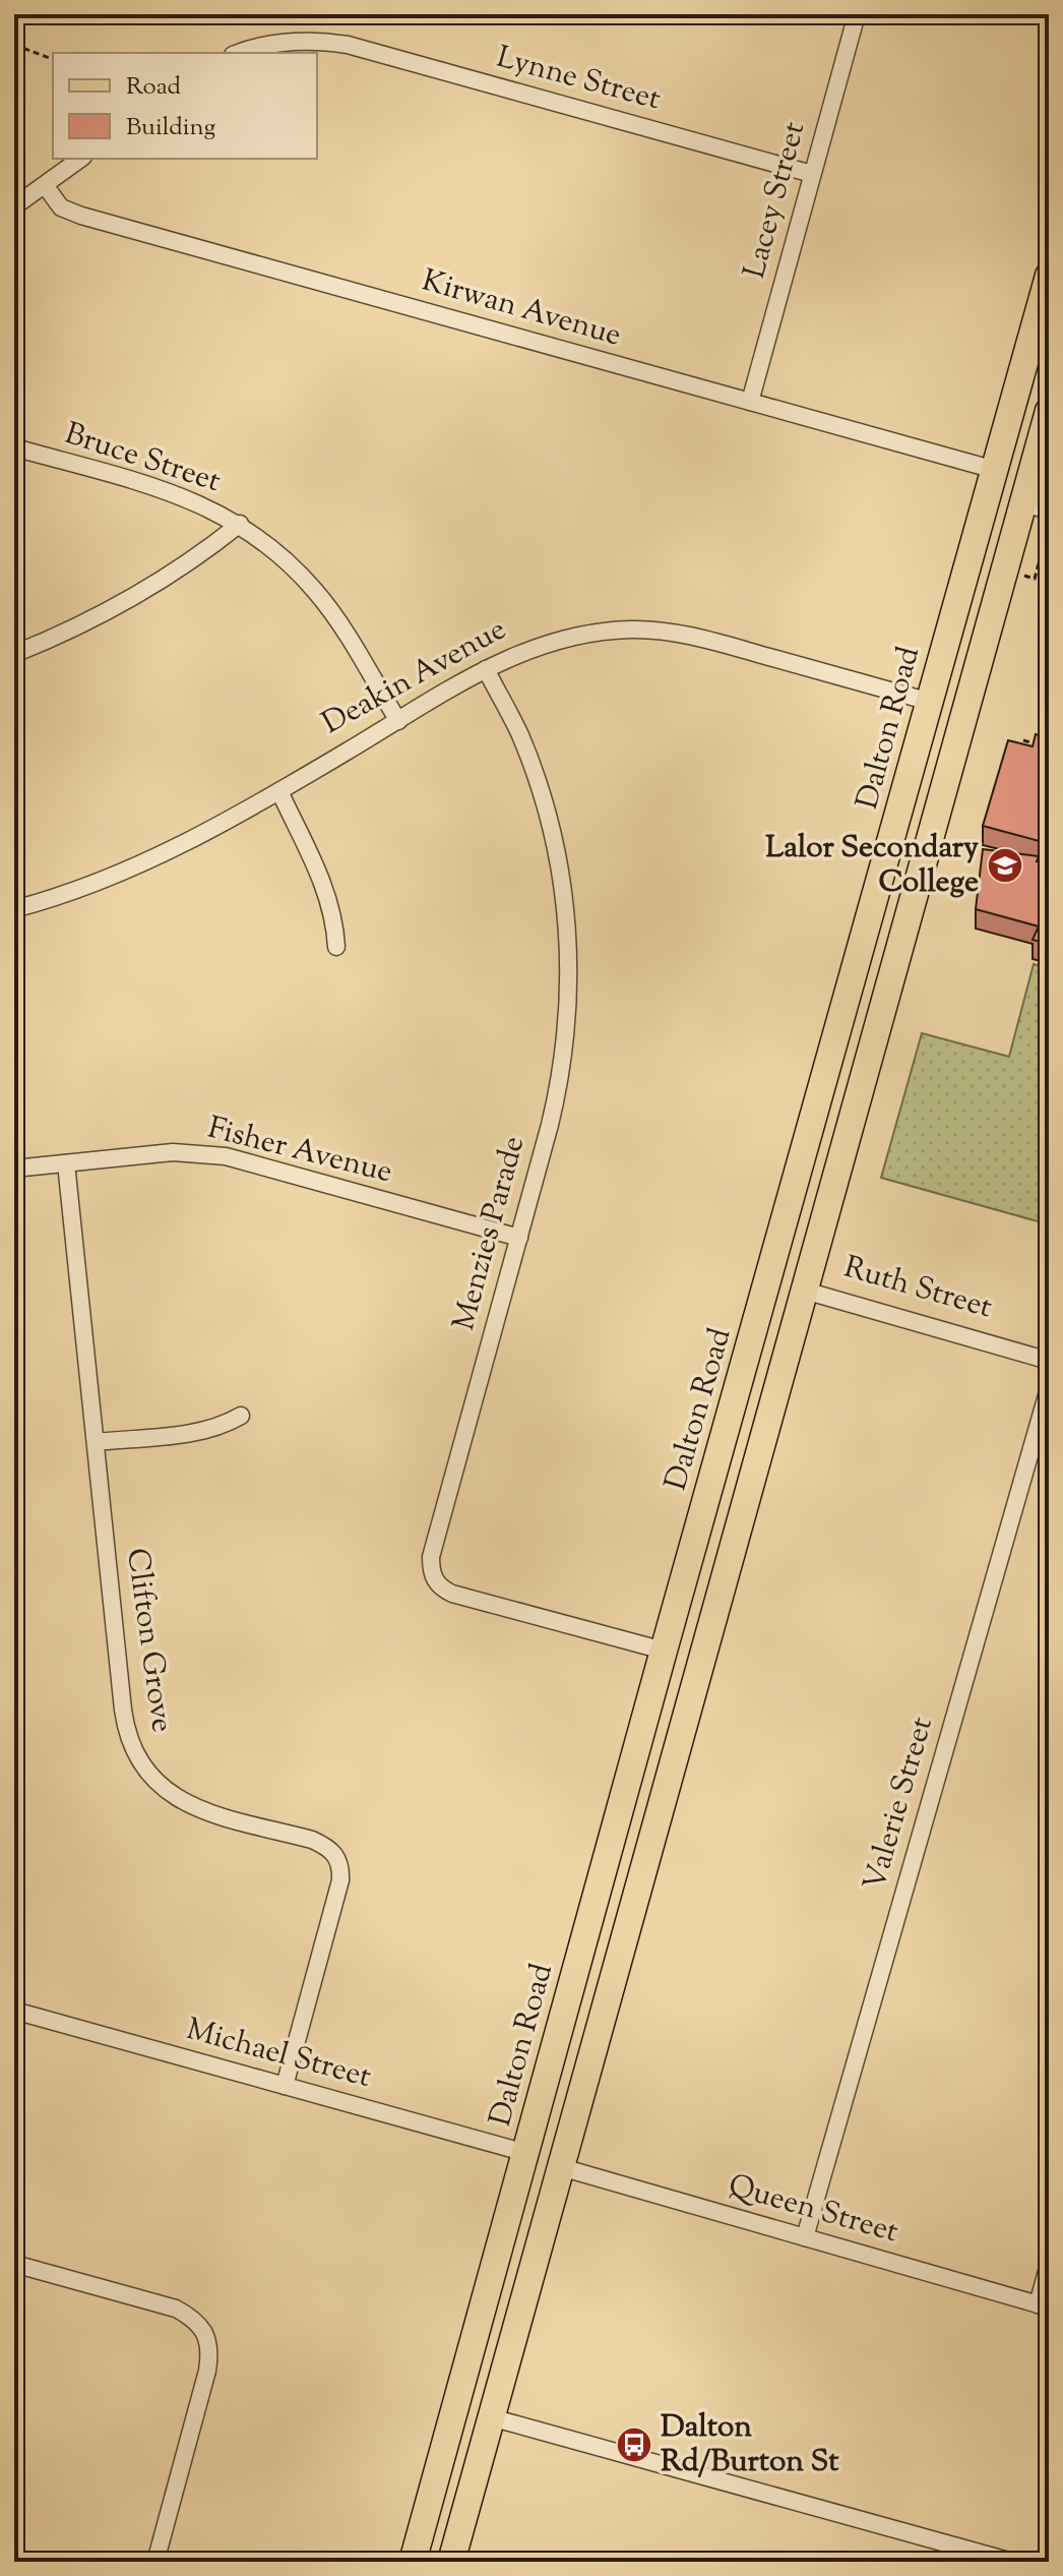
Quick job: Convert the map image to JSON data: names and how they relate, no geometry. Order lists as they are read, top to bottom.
{
  "streets": {
    "main road": ["Deakin Avenue", "Dalton Road", "Ruth Street"],
    "street": [
      "Lynne Street",
      "Lacey Street",
      "Kirwan Avenue",
      "Bruce Street",
      "Fisher Avenue",
      "Menzies Parade",
      "Clifton Grove",
      "Valerie Street",
      "Michael Street",
      "Queen Street"
    ]
  },
  "crossings": [
    ["Lynne Street", "Lacey Street"],
    ["Lacey Street", "Kirwan Avenue"],
    ["Kirwan Avenue", "Dalton Road"],
    ["Bruce Street", "Deakin Avenue"],
    ["Deakin Avenue", "Dalton Road"],
    ["Deakin Avenue", "Menzies Parade"],
    ["Dalton Road", "Menzies Parade"],
    ["Dalton Road", "Ruth Street"],
    ["Dalton Road", "Michael Street"],
    ["Fisher Avenue", "Menzies Parade"],
    ["Fisher Avenue", "Clifton Grove"],
    ["Clifton Grove", "Michael Street"],
    ["Valerie Street", "Queen Street"]
  ],
  "places": {
    "school or university": ["Lalor Secondary College"],
    "bus stop": ["Dalton Rd/Burton St"]
  },
  "legend": ["Road", "Building"]
}
